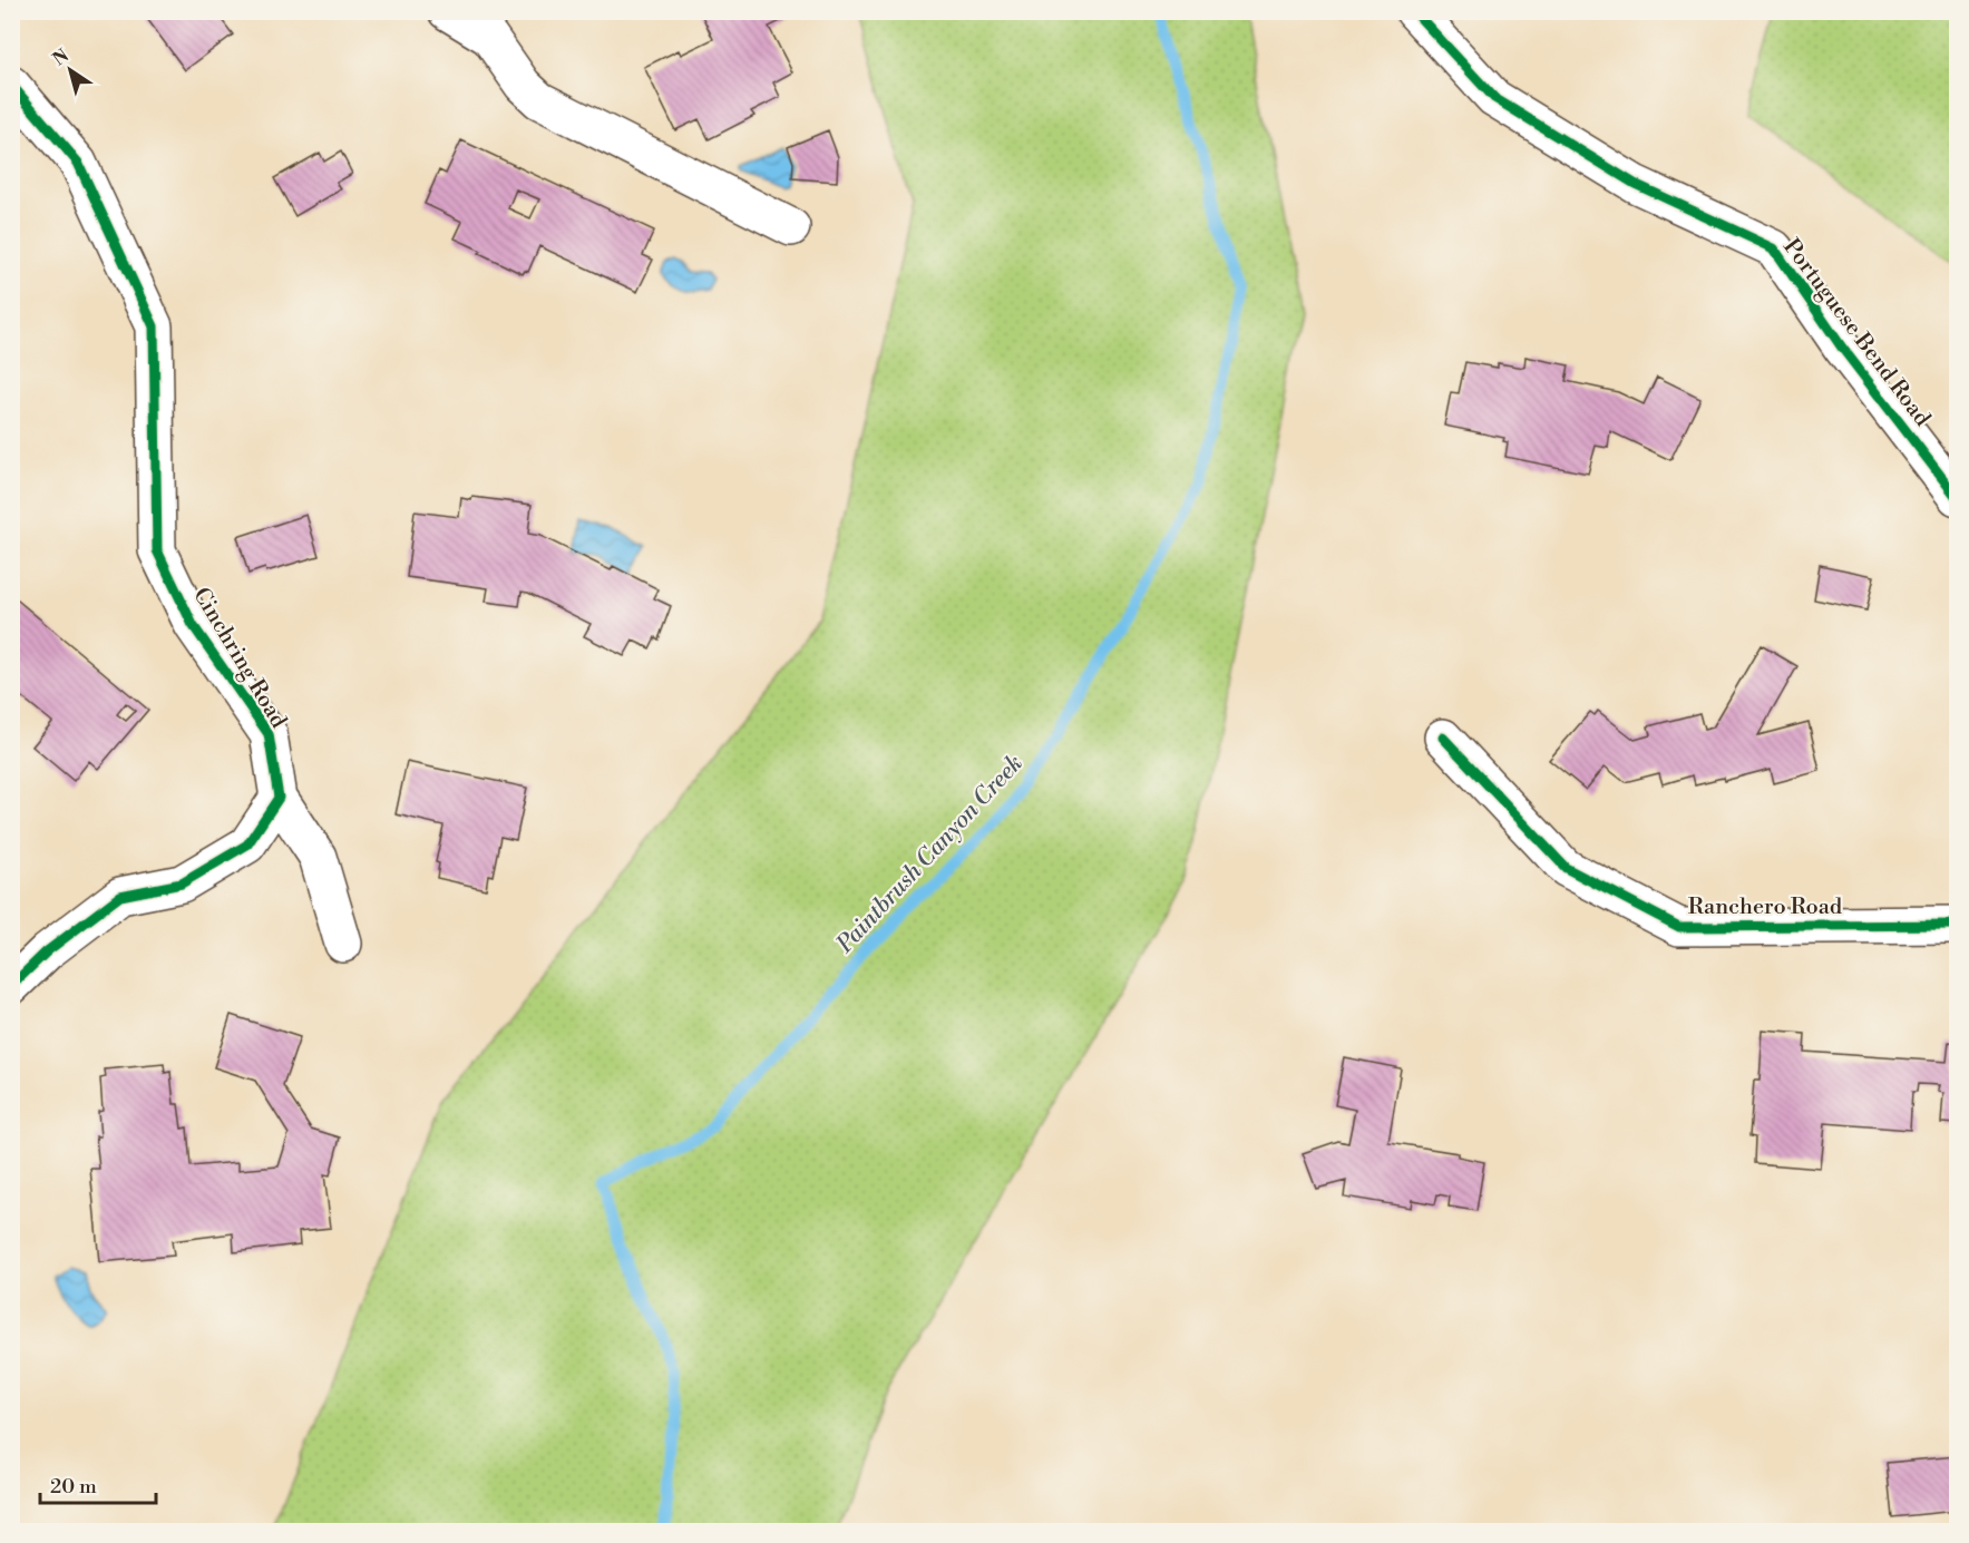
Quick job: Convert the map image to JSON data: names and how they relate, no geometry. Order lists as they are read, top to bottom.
{
  "streets": {
    "street": ["Portuguese Bend Road", "Cinchring Road", "Ranchero Road"]
  },
  "water": ["Paintbrush Canyon Creek"],
  "scale_bar": "20 m",
  "north": "top left"
}
